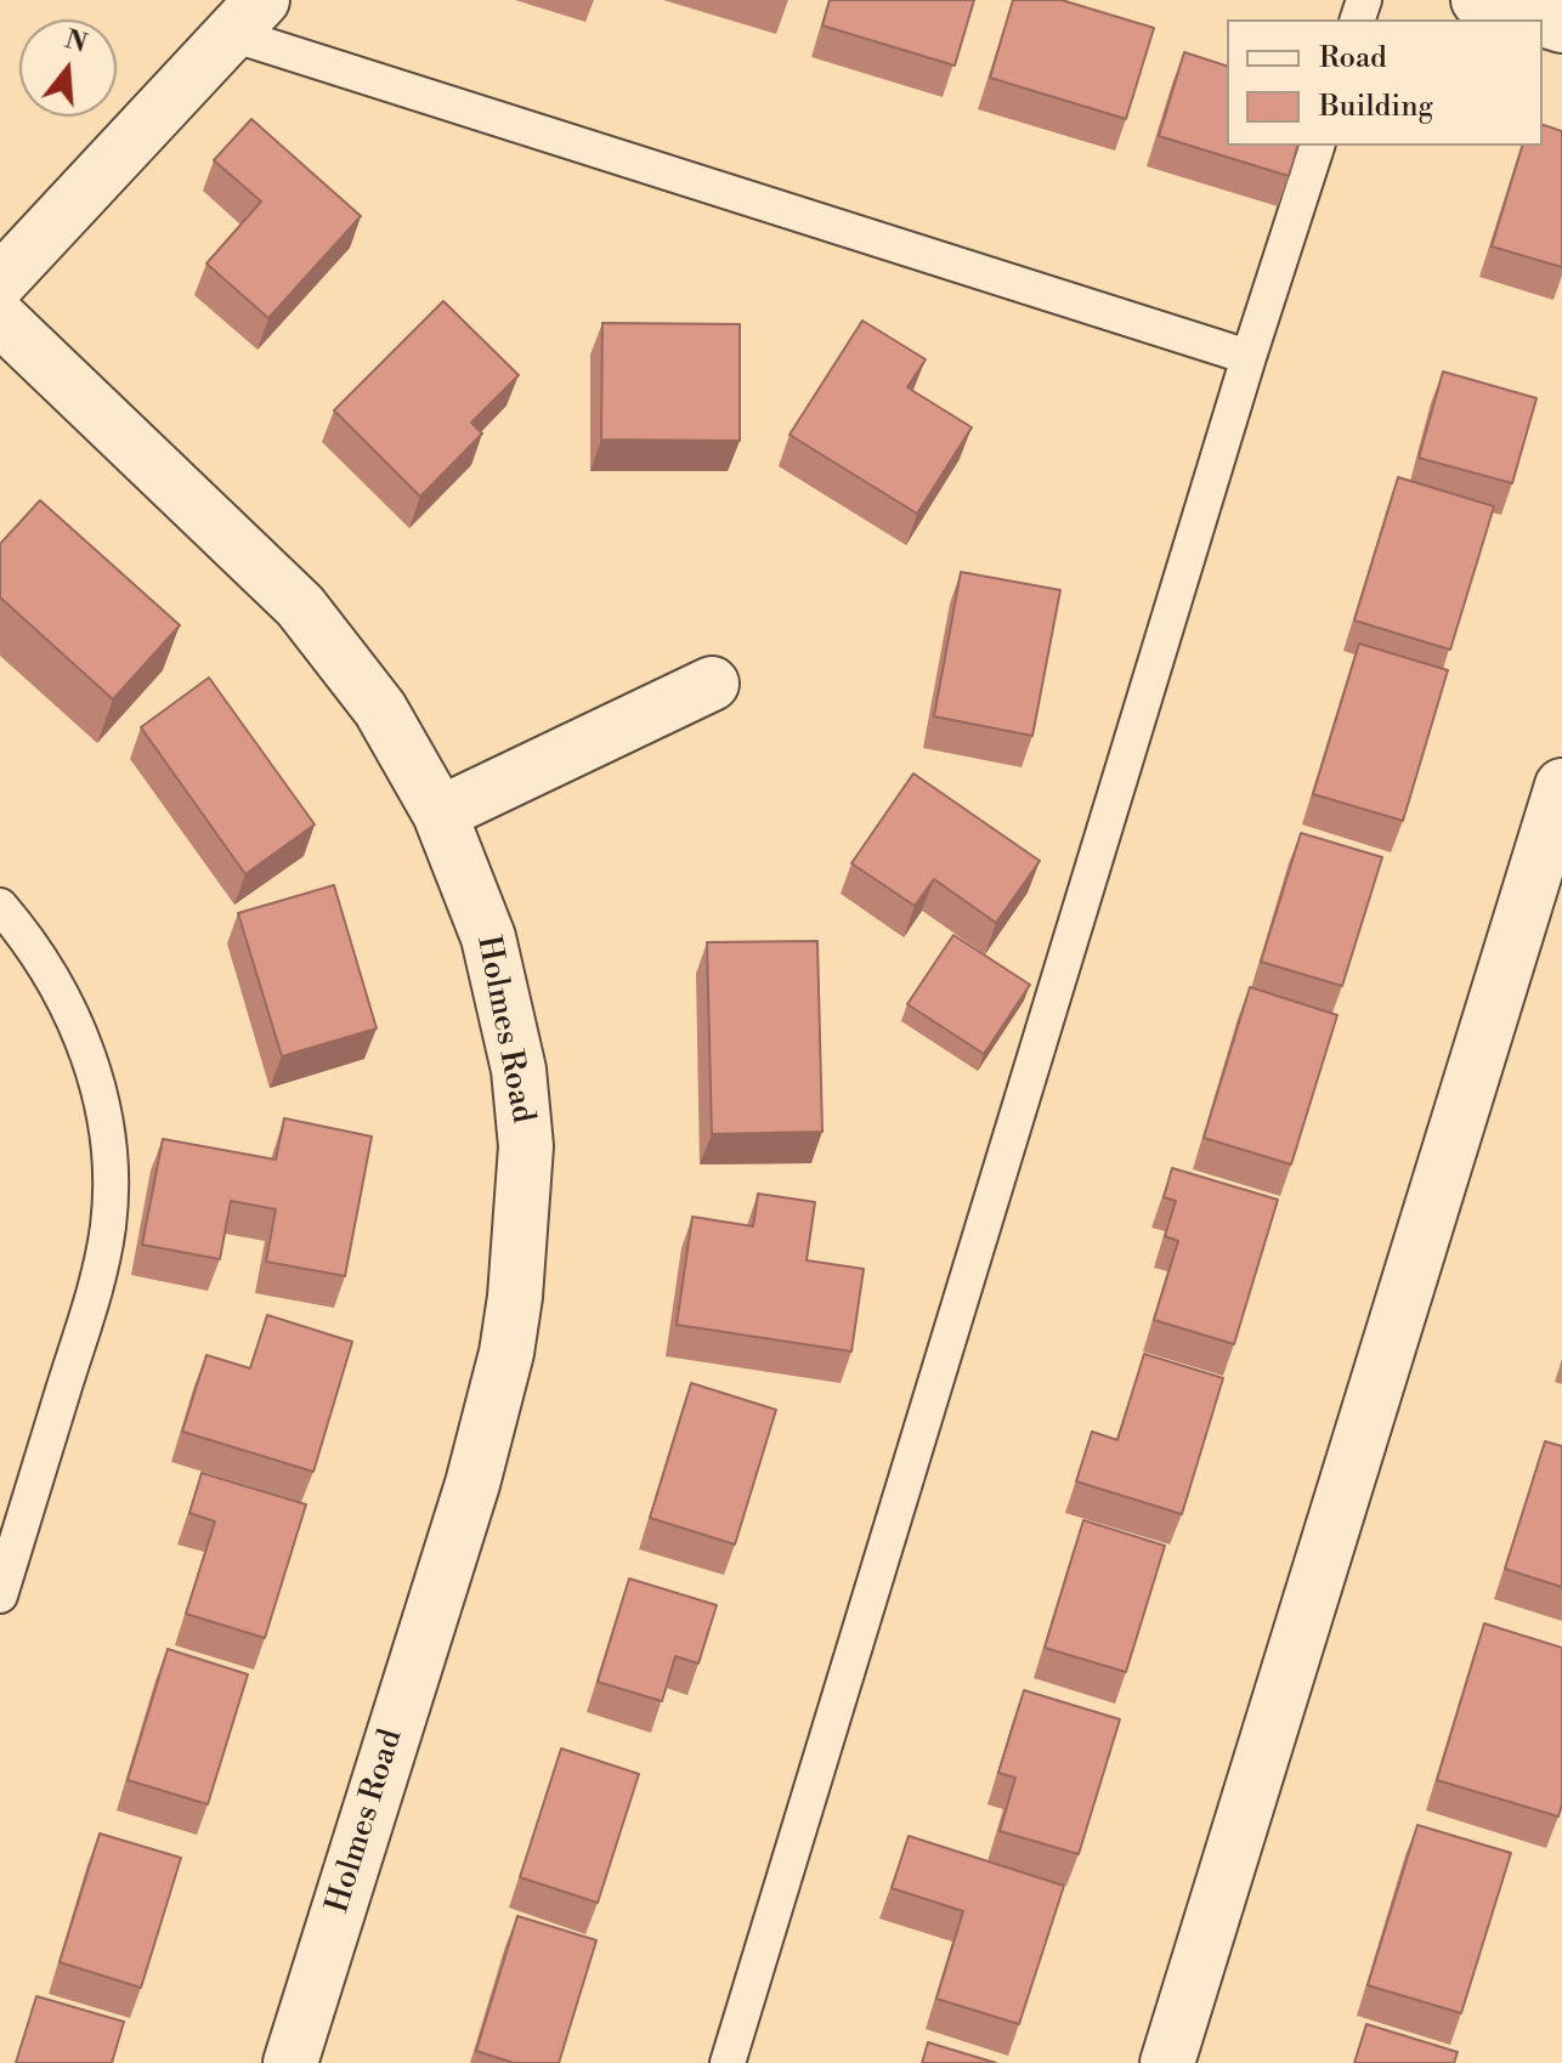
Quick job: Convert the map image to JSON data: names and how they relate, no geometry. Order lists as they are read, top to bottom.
{
  "streets": {
    "street": ["Holmes Road"]
  },
  "legend": ["Road", "Building"],
  "north": "top"
}
